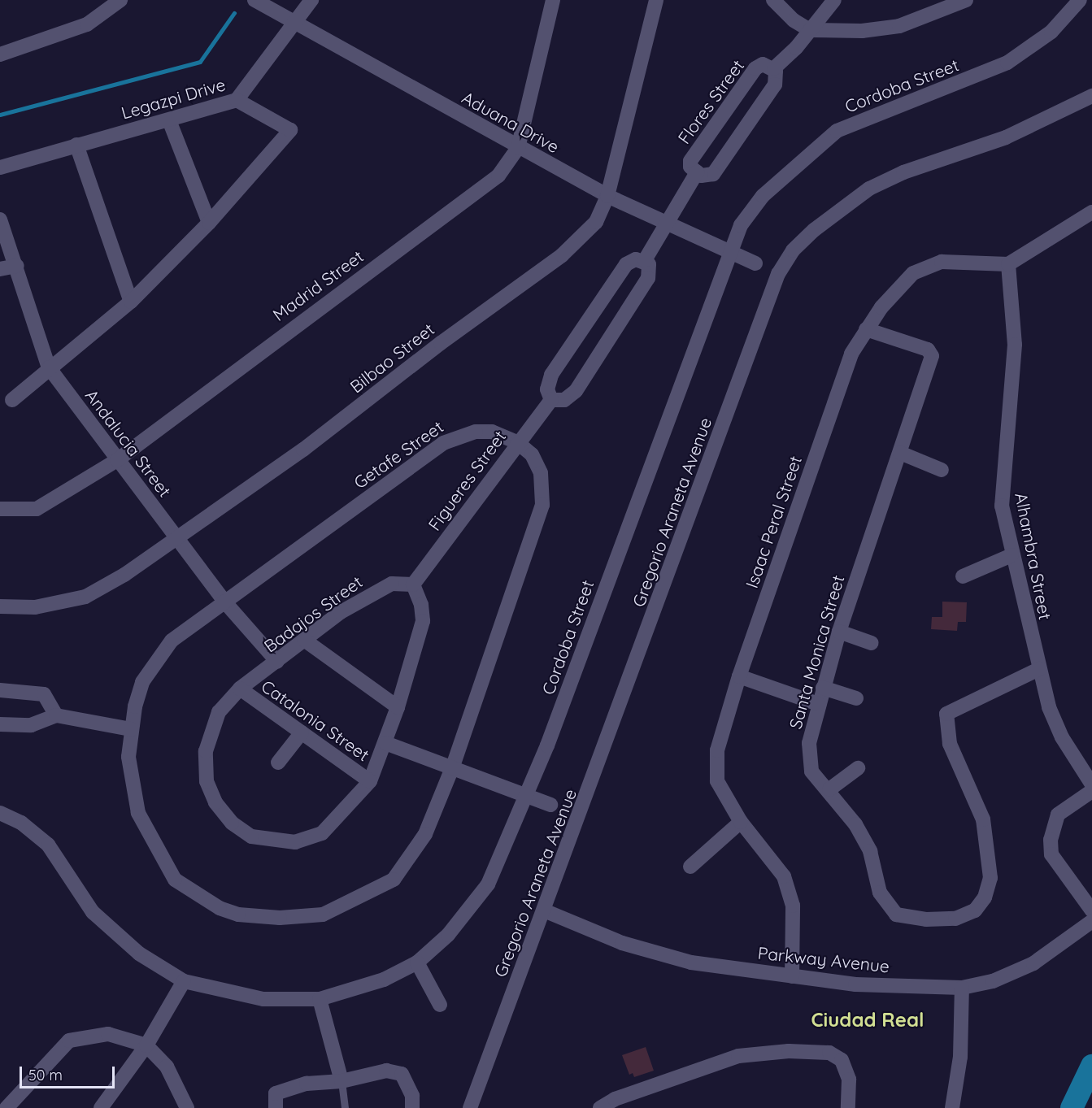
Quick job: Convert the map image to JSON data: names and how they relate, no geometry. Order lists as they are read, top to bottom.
{
  "streets": {
    "street": [
      "Cordoba Street",
      "Legazpi Drive",
      "Flores Street",
      "Aduana Drive",
      "Madrid Street",
      "Bilbao Street",
      "Andalucia Street",
      "Getafe Street",
      "Figueres Street",
      "Gregorio Araneta Avenue",
      "Isaac Peral Street",
      "Alhambra Street",
      "Badajos Street",
      "Santa Monica Street",
      "Catalonia Street",
      "Parkway Avenue"
    ]
  },
  "crossings": [
    ["Cordoba Street", "Aduana Drive"],
    ["Legazpi Drive", "Aduana Drive"],
    ["Flores Street", "Aduana Drive"],
    ["Aduana Drive", "Madrid Street"],
    ["Aduana Drive", "Bilbao Street"],
    ["Madrid Street", "Andalucia Street"],
    ["Bilbao Street", "Andalucia Street"],
    ["Andalucia Street", "Getafe Street"],
    ["Andalucia Street", "Badajos Street"],
    ["Getafe Street", "Figueres Street"],
    ["Figueres Street", "Badajos Street"],
    ["Gregorio Araneta Avenue", "Parkway Avenue"],
    ["Isaac Peral Street", "Alhambra Street"],
    ["Isaac Peral Street", "Santa Monica Street"],
    ["Isaac Peral Street", "Parkway Avenue"],
    ["Alhambra Street", "Santa Monica Street"],
    ["Badajos Street", "Catalonia Street"]
  ],
  "districts": ["Ciudad Real"],
  "scale_bar": "50 m"
}
